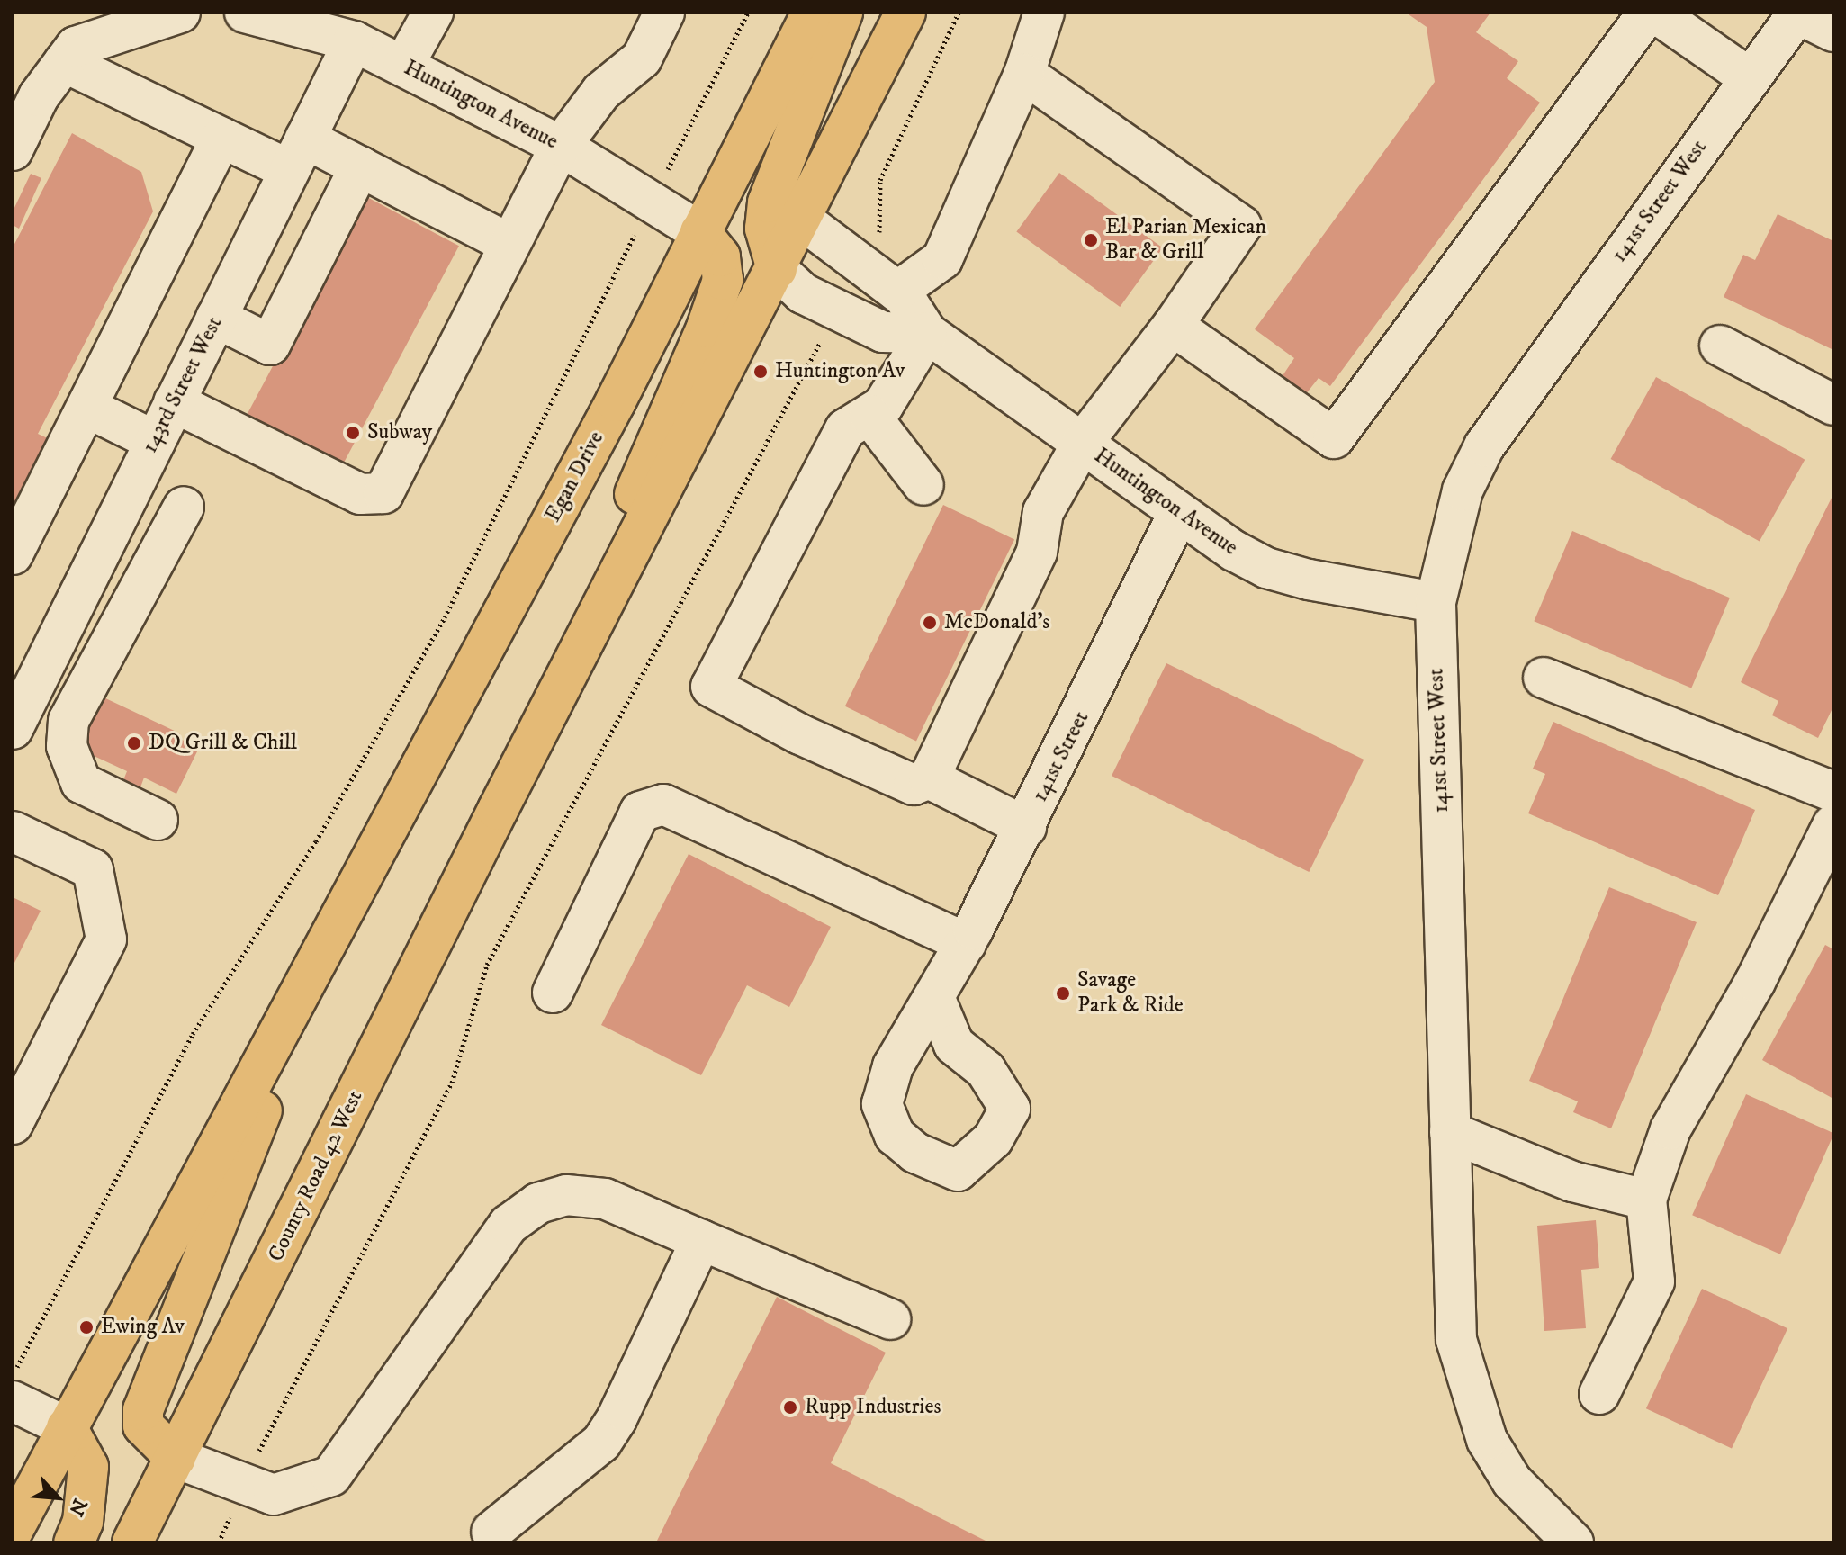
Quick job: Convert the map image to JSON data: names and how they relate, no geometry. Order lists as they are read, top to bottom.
{
  "streets": {
    "highway": ["Egan Drive", "County Road 42 West"],
    "street": [
      "Huntington Avenue",
      "141st Street West",
      "143rd Street West",
      "141st Street"
    ]
  },
  "crossings": [
    ["Huntington Avenue", "141st Street West"],
    ["Huntington Avenue", "143rd Street West"],
    ["Huntington Avenue", "Egan Drive"],
    ["Huntington Avenue", "141st Street"]
  ],
  "places": [
    "El Parian Mexican Bar & Grill",
    "Huntington Av",
    "Subway",
    "McDonald's",
    "DQ Grill & Chill",
    "Savage Park & Ride",
    "Ewing Av",
    "Rupp Industries"
  ],
  "north": "bottom right"
}
